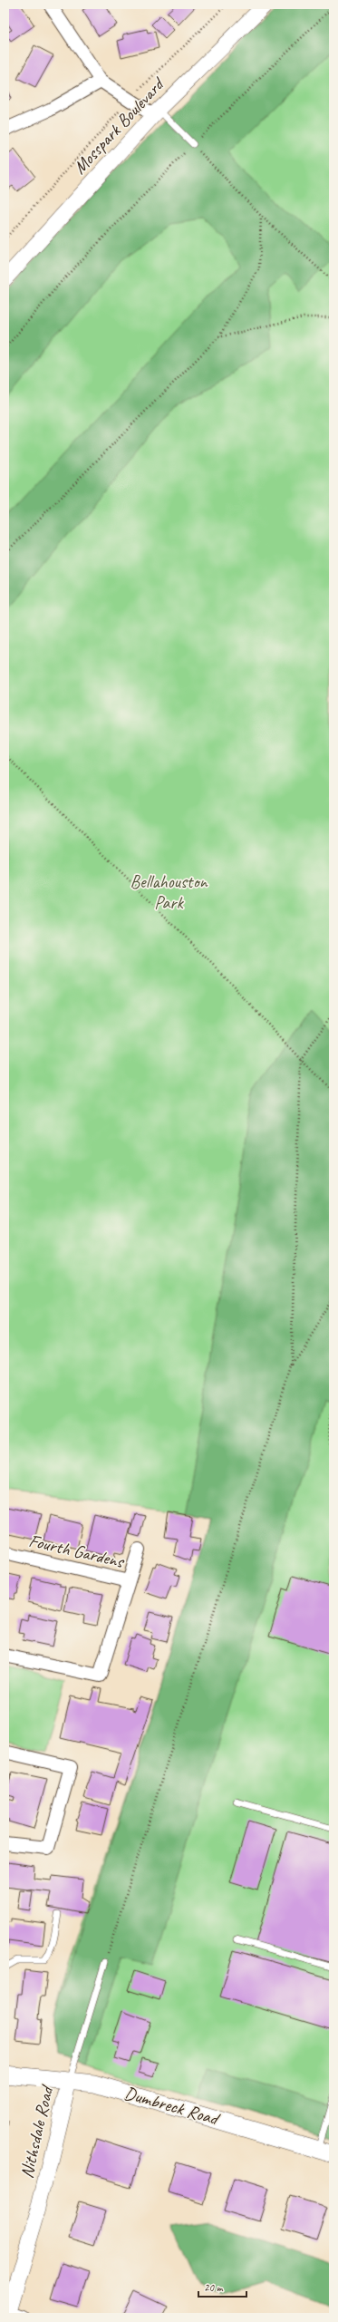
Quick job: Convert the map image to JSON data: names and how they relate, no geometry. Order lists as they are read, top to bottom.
{
  "streets": {
    "main road": ["Dumbreck Road"],
    "street": ["Mosspark Boulevard", "Fourth Gardens", "Nithsdale Road"]
  },
  "crossings": [
    ["Dumbreck Road", "Nithsdale Road"]
  ],
  "parks": ["Bellahouston Park"],
  "scale_bar": "20 m"
}
